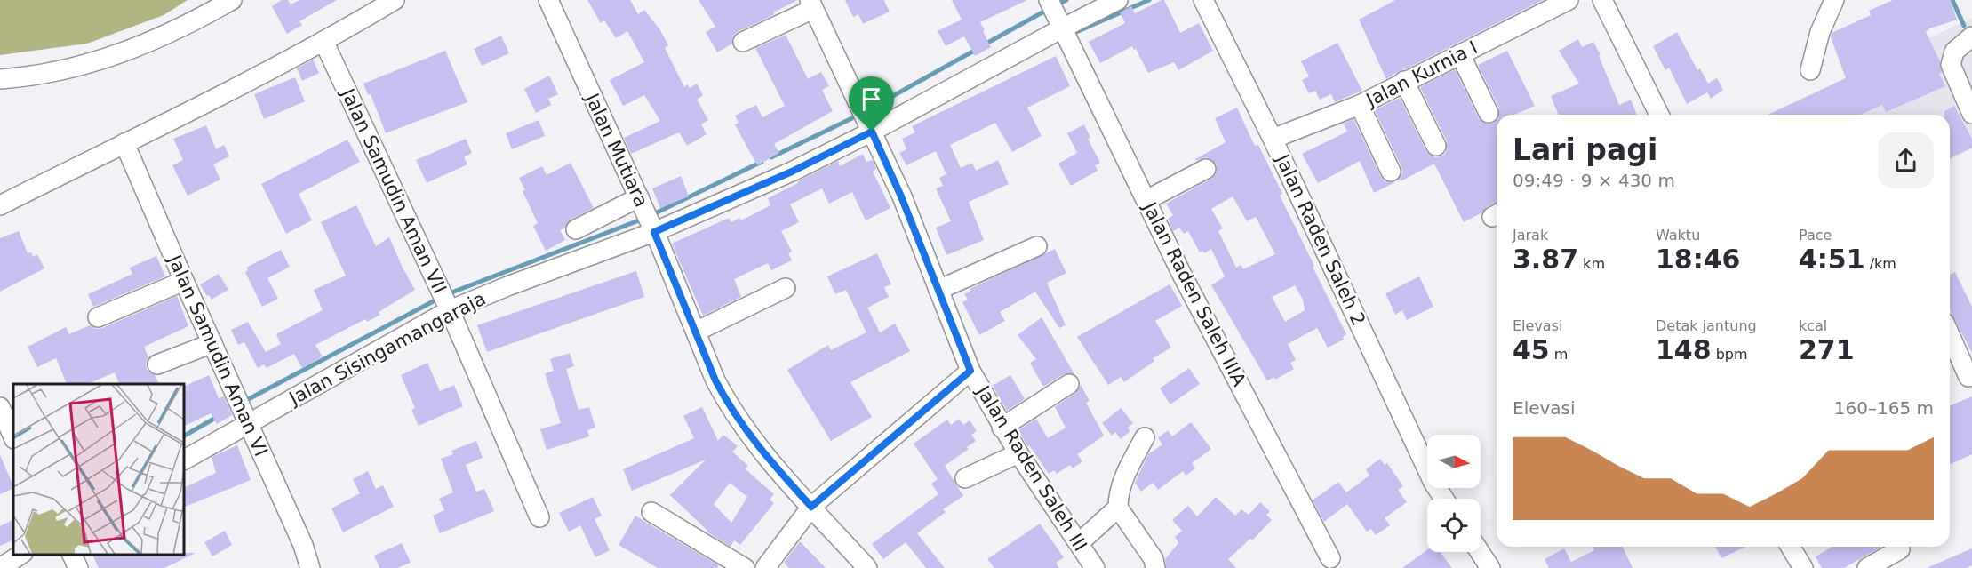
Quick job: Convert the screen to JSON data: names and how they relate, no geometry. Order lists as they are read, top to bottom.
{
  "streets": {
    "street": [
      "Jalan Kurnia I",
      "Jalan Mutiara",
      "Jalan Samudin Aman VII",
      "Jalan Raden Saleh 2",
      "Jalan Raden Saleh IIIA",
      "Jalan Sisingamangaraja",
      "Jalan Samudin Aman VI",
      "Jalan Raden Saleh III"
    ]
  },
  "crossings": [
    ["Jalan Kurnia I", "Jalan Raden Saleh 2"],
    ["Jalan Mutiara", "Jalan Sisingamangaraja"],
    ["Jalan Samudin Aman VII", "Jalan Sisingamangaraja"],
    ["Jalan Raden Saleh IIIA", "Jalan Sisingamangaraja"],
    ["Jalan Sisingamangaraja", "Jalan Samudin Aman VI"],
    ["Jalan Sisingamangaraja", "Jalan Raden Saleh III"]
  ],
  "north": "right",
  "page": {
    "heading": ["Lari pagi", "09:49 · 9 × 430 m"],
    "stats": [
      ["Jarak", "3.87 km"],
      ["Waktu", "18:46"],
      ["Pace", "4:51 /km"],
      ["Elevasi", "45 m"],
      ["Detak jantung", "148 bpm"],
      ["kcal", "271"]
    ],
    "chart": ["Elevasi", "160–165 m"]
  }
}
